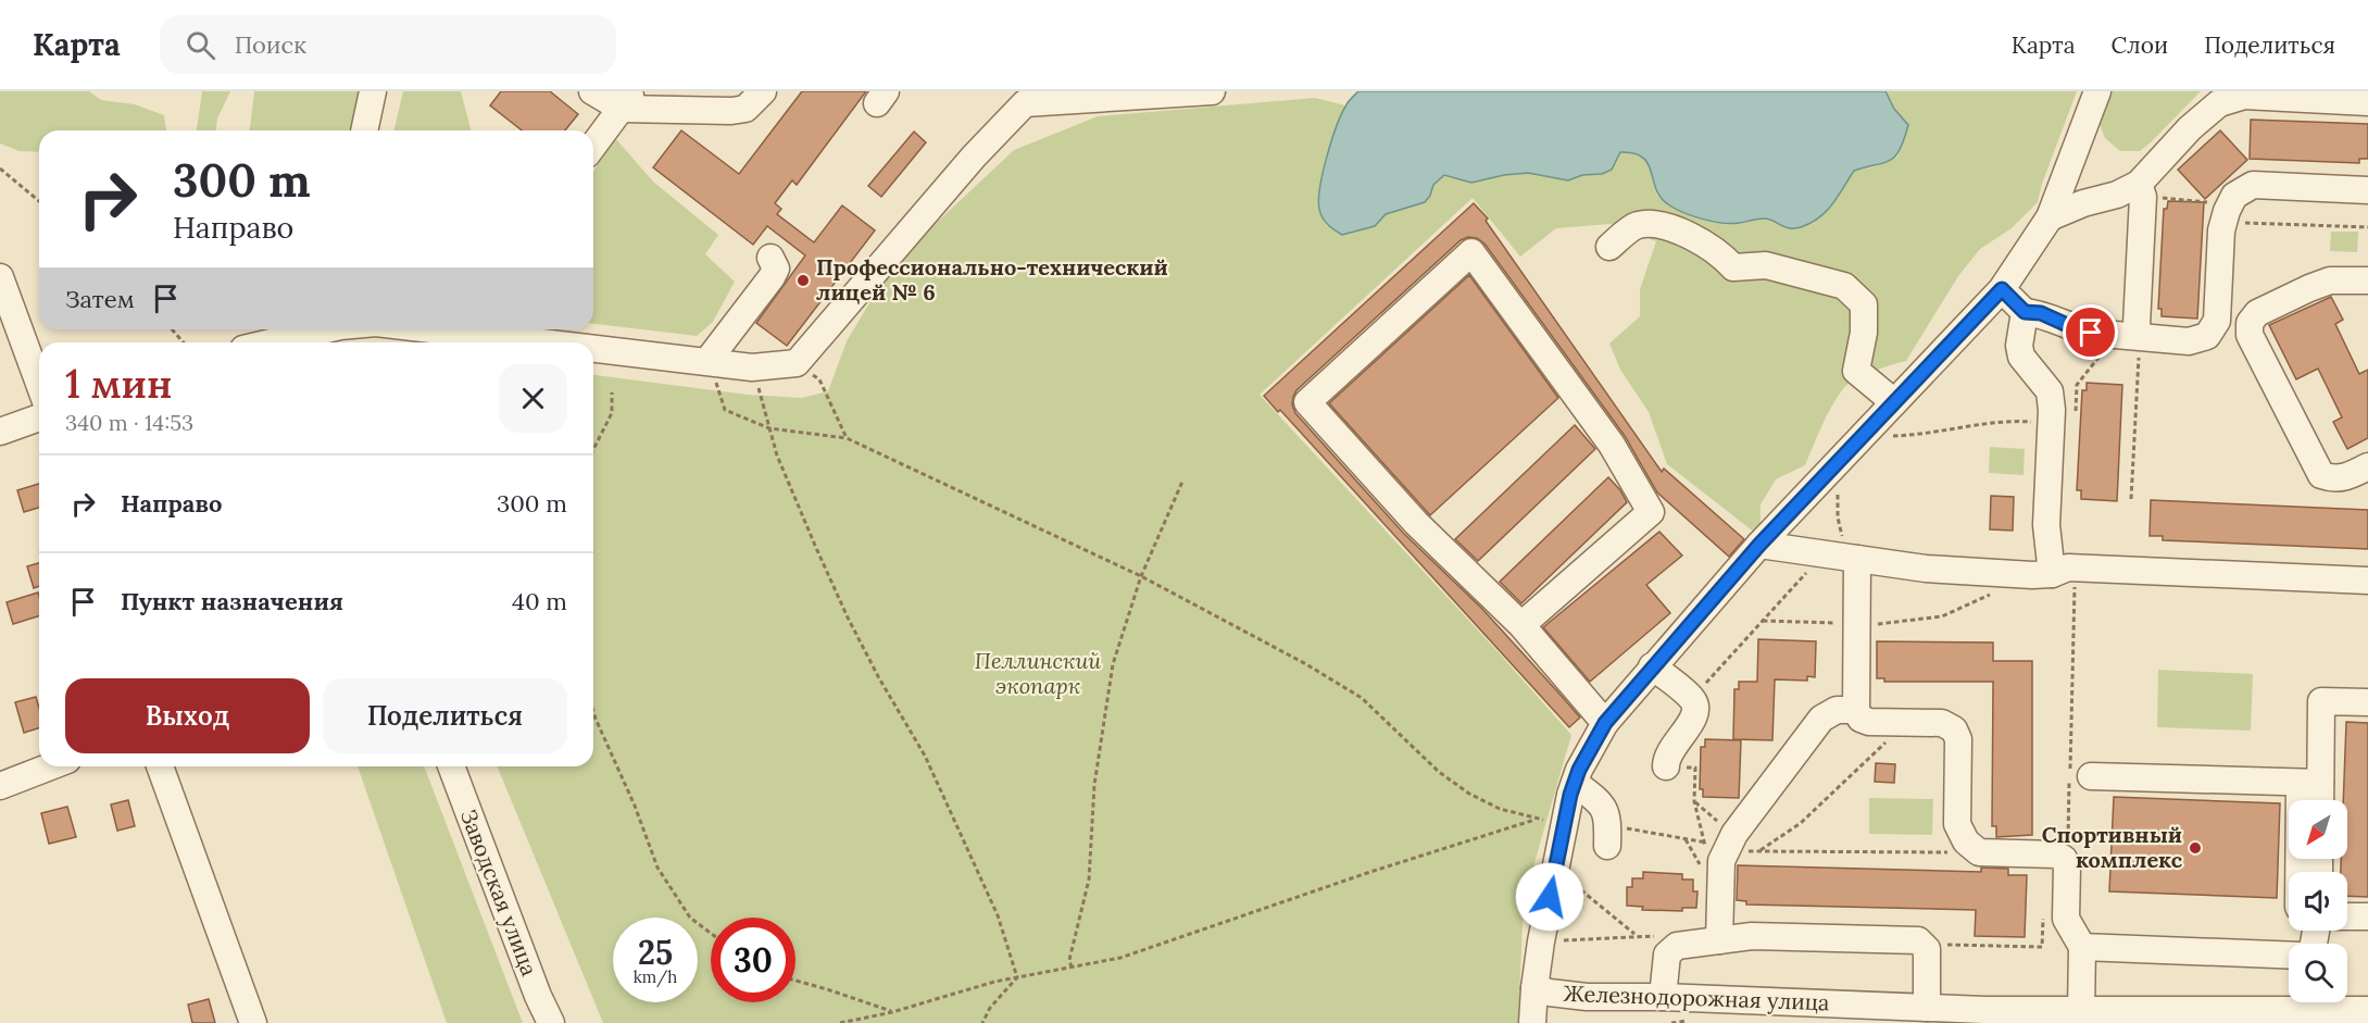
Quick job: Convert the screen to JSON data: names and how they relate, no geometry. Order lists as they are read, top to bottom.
{
  "streets": {
    "street": ["Заводская улица", "Железнодорожная улица"]
  },
  "parks": ["Пеллинский экопарк"],
  "places": ["Профессионально-технический лицей № 6", "Спортивный комплекс"],
  "north": "bottom left",
  "page": {
    "header": "Карта",
    "search": "Поиск",
    "nav": ["Карта", "Слои", "Поделиться"],
    "turn": ["300 m", "Направо"],
    "then": "Затем",
    "heading": ["1 мин", "340 m · 14:53"],
    "list": [
      {
        "name": "Направо",
        "value": "300 m"
      },
      {
        "name": "Пункт назначения",
        "value": "40 m"
      }
    ],
    "buttons": ["Выход", "Поделиться"],
    "speed": "25 km/h",
    "limit": "30"
  }
}
